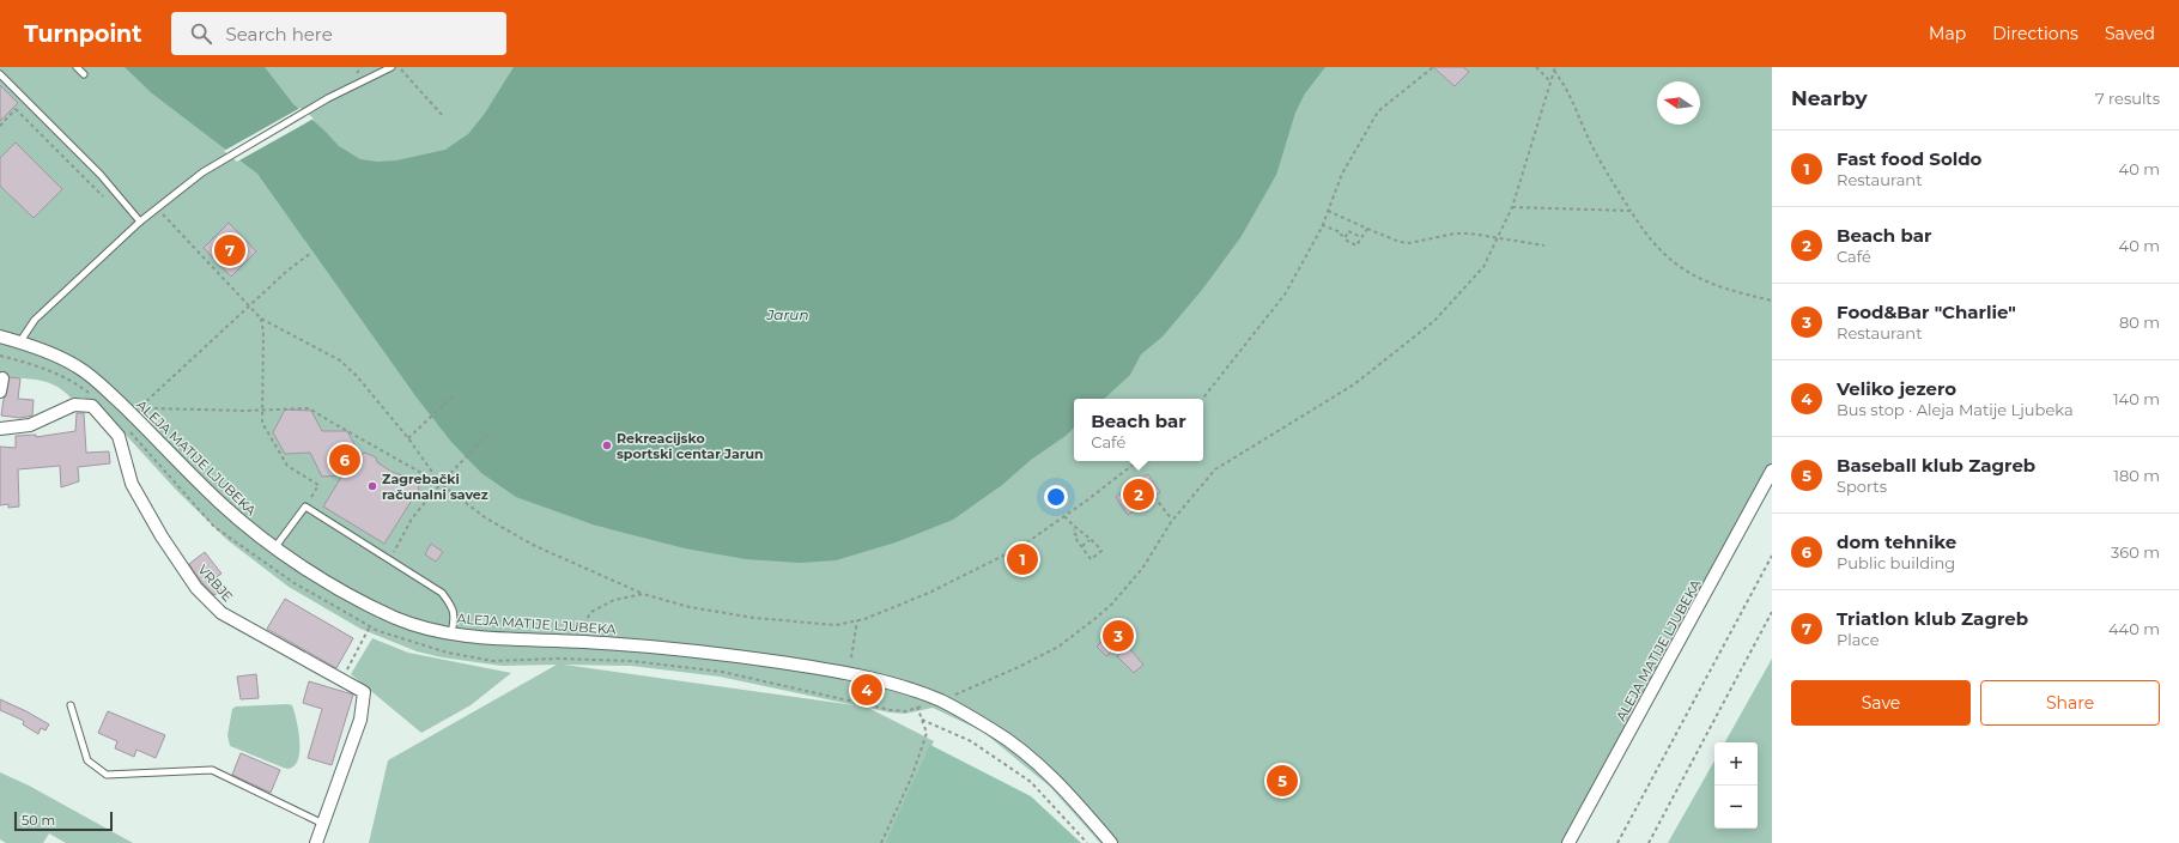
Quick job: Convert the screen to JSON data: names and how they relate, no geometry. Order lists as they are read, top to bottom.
{
  "streets": {
    "street": ["ALEJA MATIJE LJUBEKA", "VRBJE"]
  },
  "water": ["Jarun"],
  "places": ["Rekreacijsko sportski centar Jarun", "Zagrebački računalni savez"],
  "scale_bar": "50 m",
  "north": "left",
  "page": {
    "header": "Turnpoint",
    "search": "Search here",
    "nav": ["Map", "Directions", "Saved"],
    "heading": ["Nearby", "7 results"],
    "list": [
      {
        "mark": "1",
        "name": "Fast food Soldo",
        "note": "Restaurant",
        "value": "40 m"
      },
      {
        "mark": "2",
        "name": "Beach bar",
        "note": "Café",
        "value": "40 m"
      },
      {
        "mark": "3",
        "name": "Food&Bar \"Charlie\"",
        "note": "Restaurant",
        "value": "80 m"
      },
      {
        "mark": "4",
        "name": "Veliko jezero",
        "note": "Bus stop · Aleja Matije Ljubeka",
        "value": "140 m"
      },
      {
        "mark": "5",
        "name": "Baseball klub Zagreb",
        "note": "Sports",
        "value": "180 m"
      },
      {
        "mark": "6",
        "name": "dom tehnike",
        "note": "Public building",
        "value": "360 m"
      },
      {
        "mark": "7",
        "name": "Triatlon klub Zagreb",
        "note": "Place",
        "value": "440 m"
      }
    ],
    "pins": [
      "7",
      "6",
      "2",
      "1",
      "3",
      "4",
      "5"
    ],
    "popup": ["Beach bar", "Café"],
    "buttons": ["Save", "Share"],
    "map_buttons": ["+", "−"],
    "scale": "50 m"
  }
}
